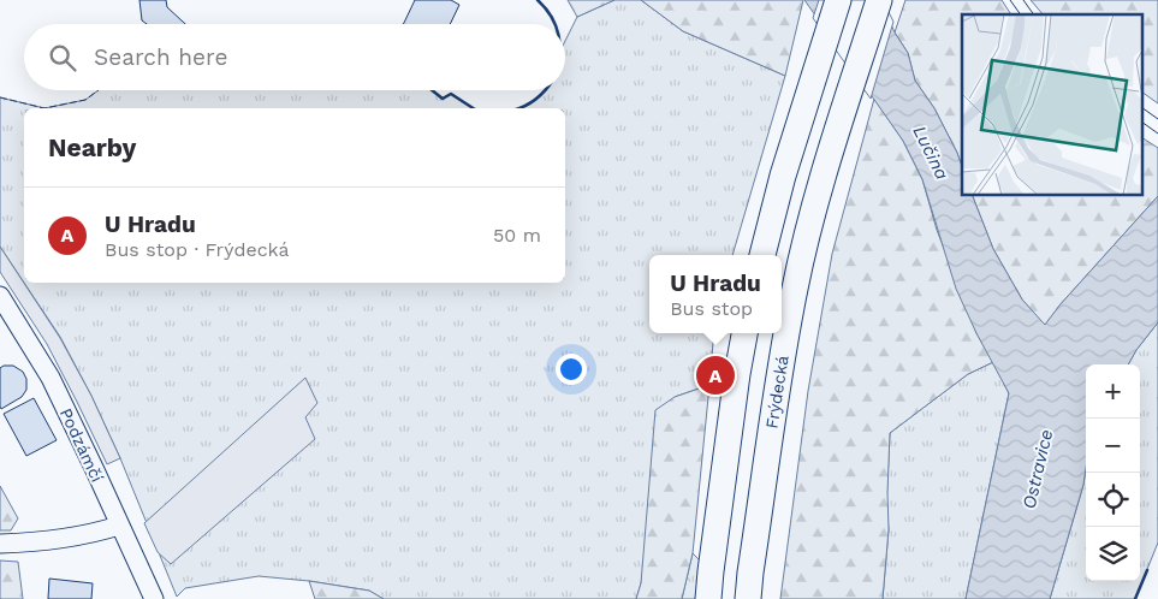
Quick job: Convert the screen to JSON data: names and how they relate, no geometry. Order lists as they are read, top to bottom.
{
  "streets": {
    "main road": ["Frýdecká"],
    "street": ["Podzámčí"]
  },
  "water": ["Lučina", "Ostravice"],
  "page": {
    "search": "Search here",
    "heading": "Nearby",
    "list": [
      {
        "mark": "A",
        "name": "U Hradu",
        "note": "Bus stop · Frýdecká",
        "value": "50 m"
      }
    ],
    "popup": ["U Hradu", "Bus stop"],
    "pins": "A",
    "map_buttons": ["+", "−"]
  }
}
